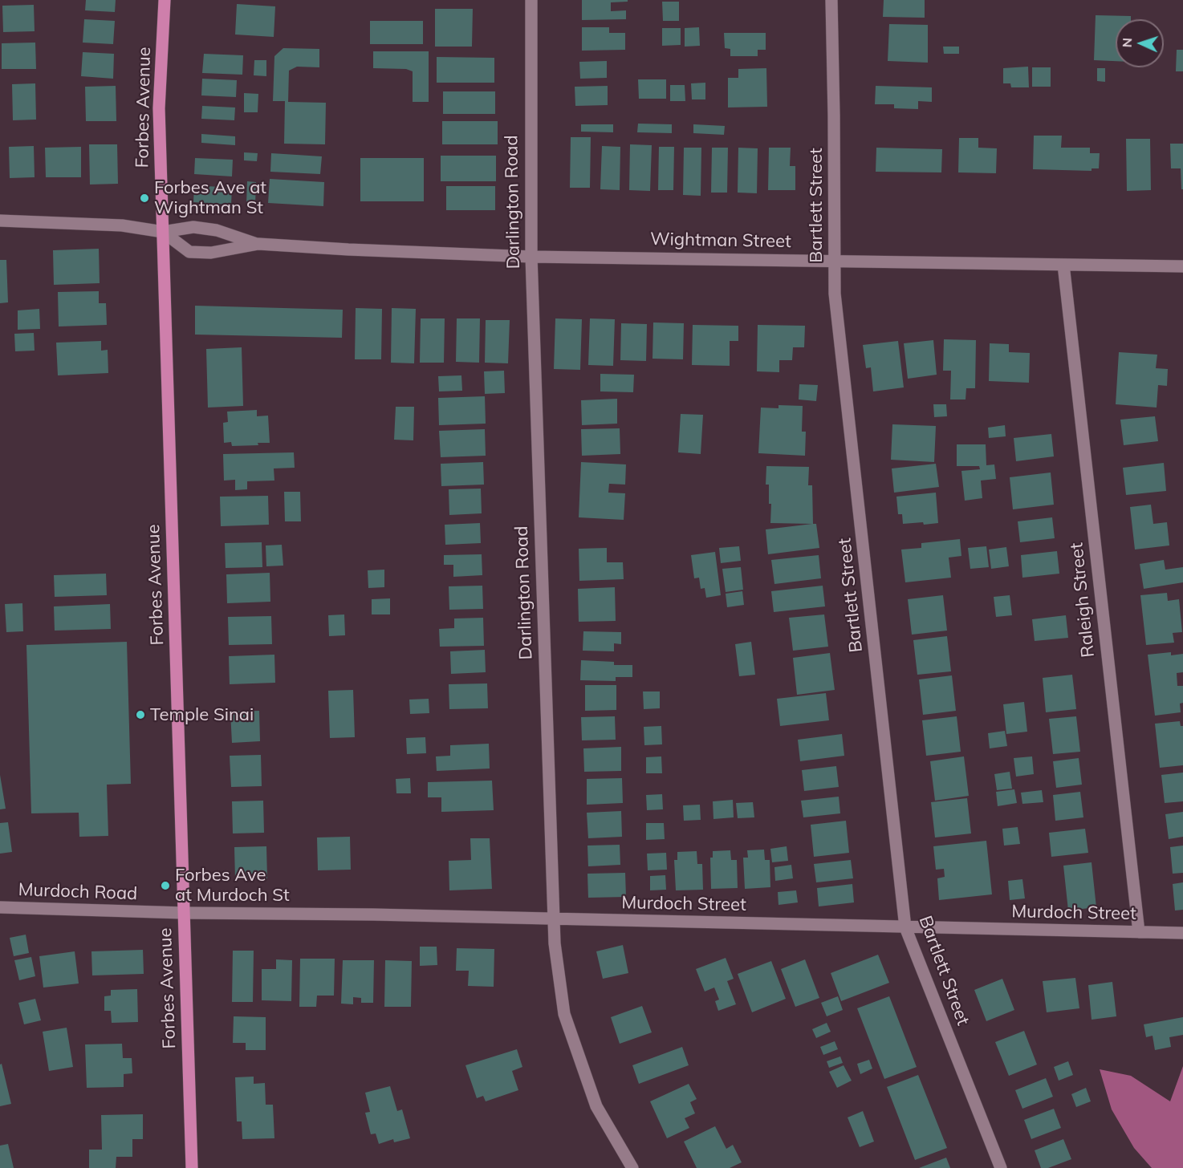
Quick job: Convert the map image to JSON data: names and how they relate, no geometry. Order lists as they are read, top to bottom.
{
  "streets": {
    "main road": ["Forbes Avenue"],
    "street": [
      "Darlington Road",
      "Bartlett Street",
      "Wightman Street",
      "Raleigh Street",
      "Murdoch Road",
      "Murdoch Street"
    ]
  },
  "crossings": [
    ["Forbes Avenue", "Wightman Street"],
    ["Forbes Avenue", "Murdoch Road"],
    ["Forbes Avenue", "Murdoch Street"],
    ["Darlington Road", "Wightman Street"],
    ["Darlington Road", "Murdoch Street"],
    ["Bartlett Street", "Wightman Street"],
    ["Bartlett Street", "Murdoch Street"],
    ["Wightman Street", "Raleigh Street"],
    ["Raleigh Street", "Murdoch Street"],
    ["Murdoch Road", "Murdoch Street"]
  ],
  "places": ["Forbes Ave at Wightman St", "Temple Sinai", "Forbes Ave at Murdoch St"],
  "north": "left"
}
